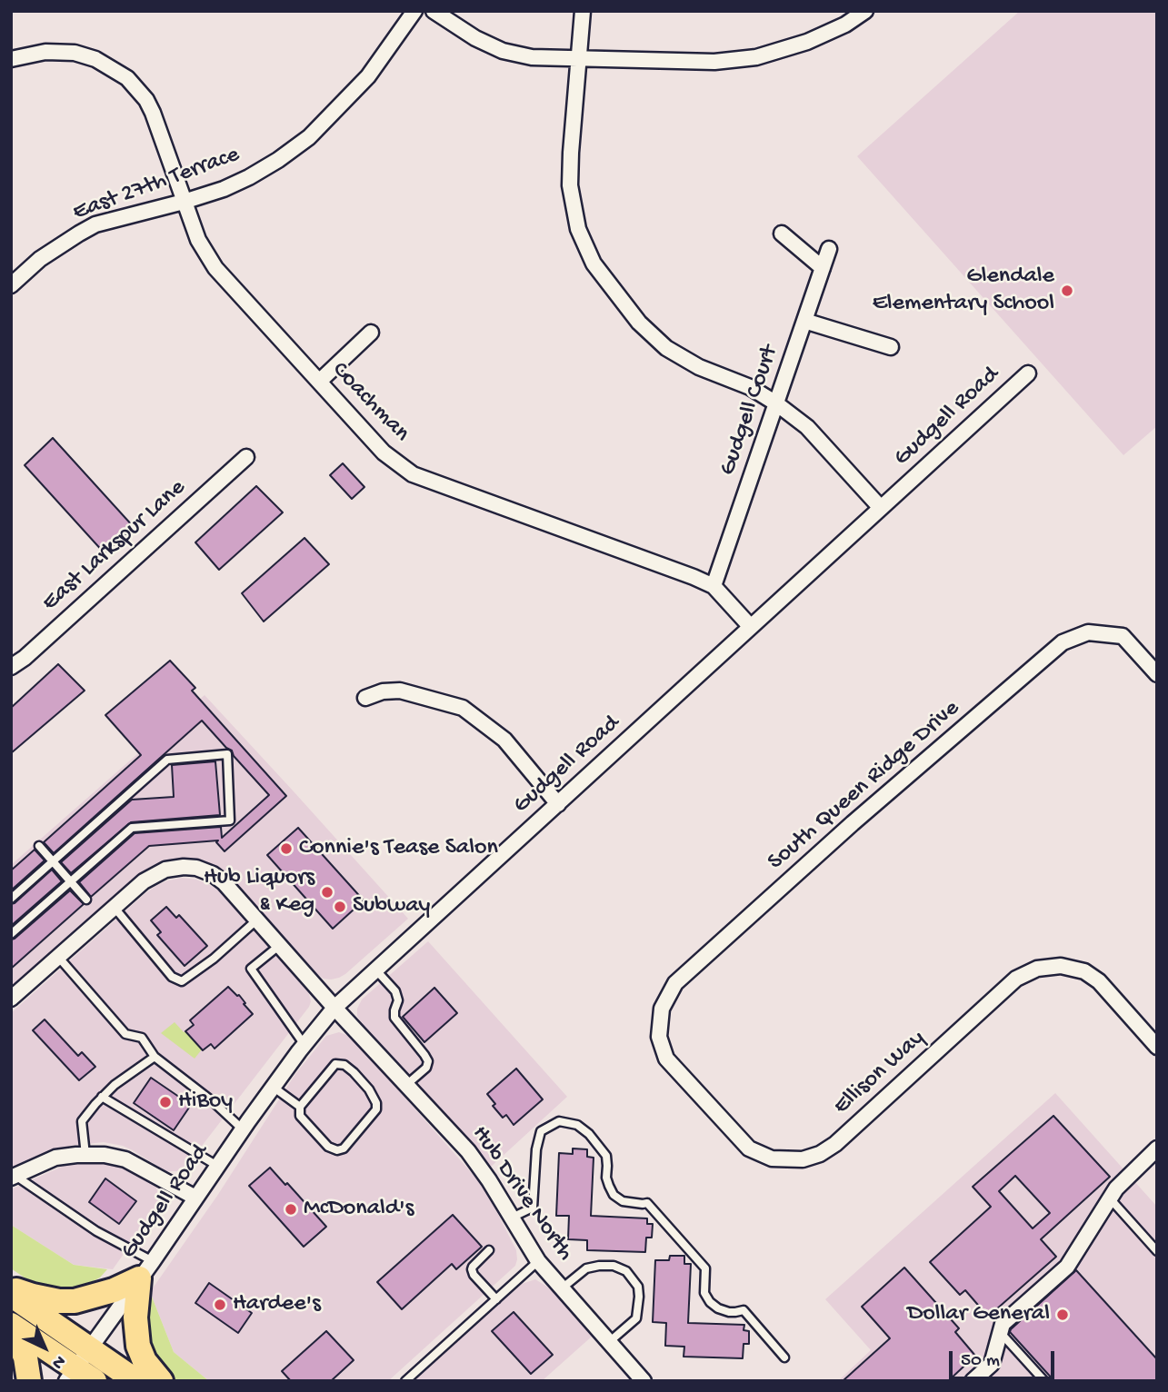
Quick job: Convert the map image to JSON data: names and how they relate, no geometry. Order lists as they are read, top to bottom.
{
  "streets": {
    "street": [
      "East 27th Terrace",
      "Coachman",
      "Gudgell Court",
      "Gudgell Road",
      "East Larkspur Lane",
      "South Queen Ridge Drive",
      "Ellison Way",
      "Hub Drive North"
    ]
  },
  "crossings": [
    ["East 27th Terrace", "Coachman"],
    ["Coachman", "Gudgell Court"],
    ["Coachman", "Gudgell Road"],
    ["Gudgell Road", "Hub Drive North"],
    ["South Queen Ridge Drive", "Ellison Way"]
  ],
  "places": [
    "Glendale Elementary School",
    "Connie's Tease Salon",
    "Hub Liquors & Keg",
    "Subway",
    "HiBoy",
    "McDonald's",
    "Hardee's",
    "Dollar General"
  ],
  "scale_bar": "50 m",
  "north": "bottom right"
}
